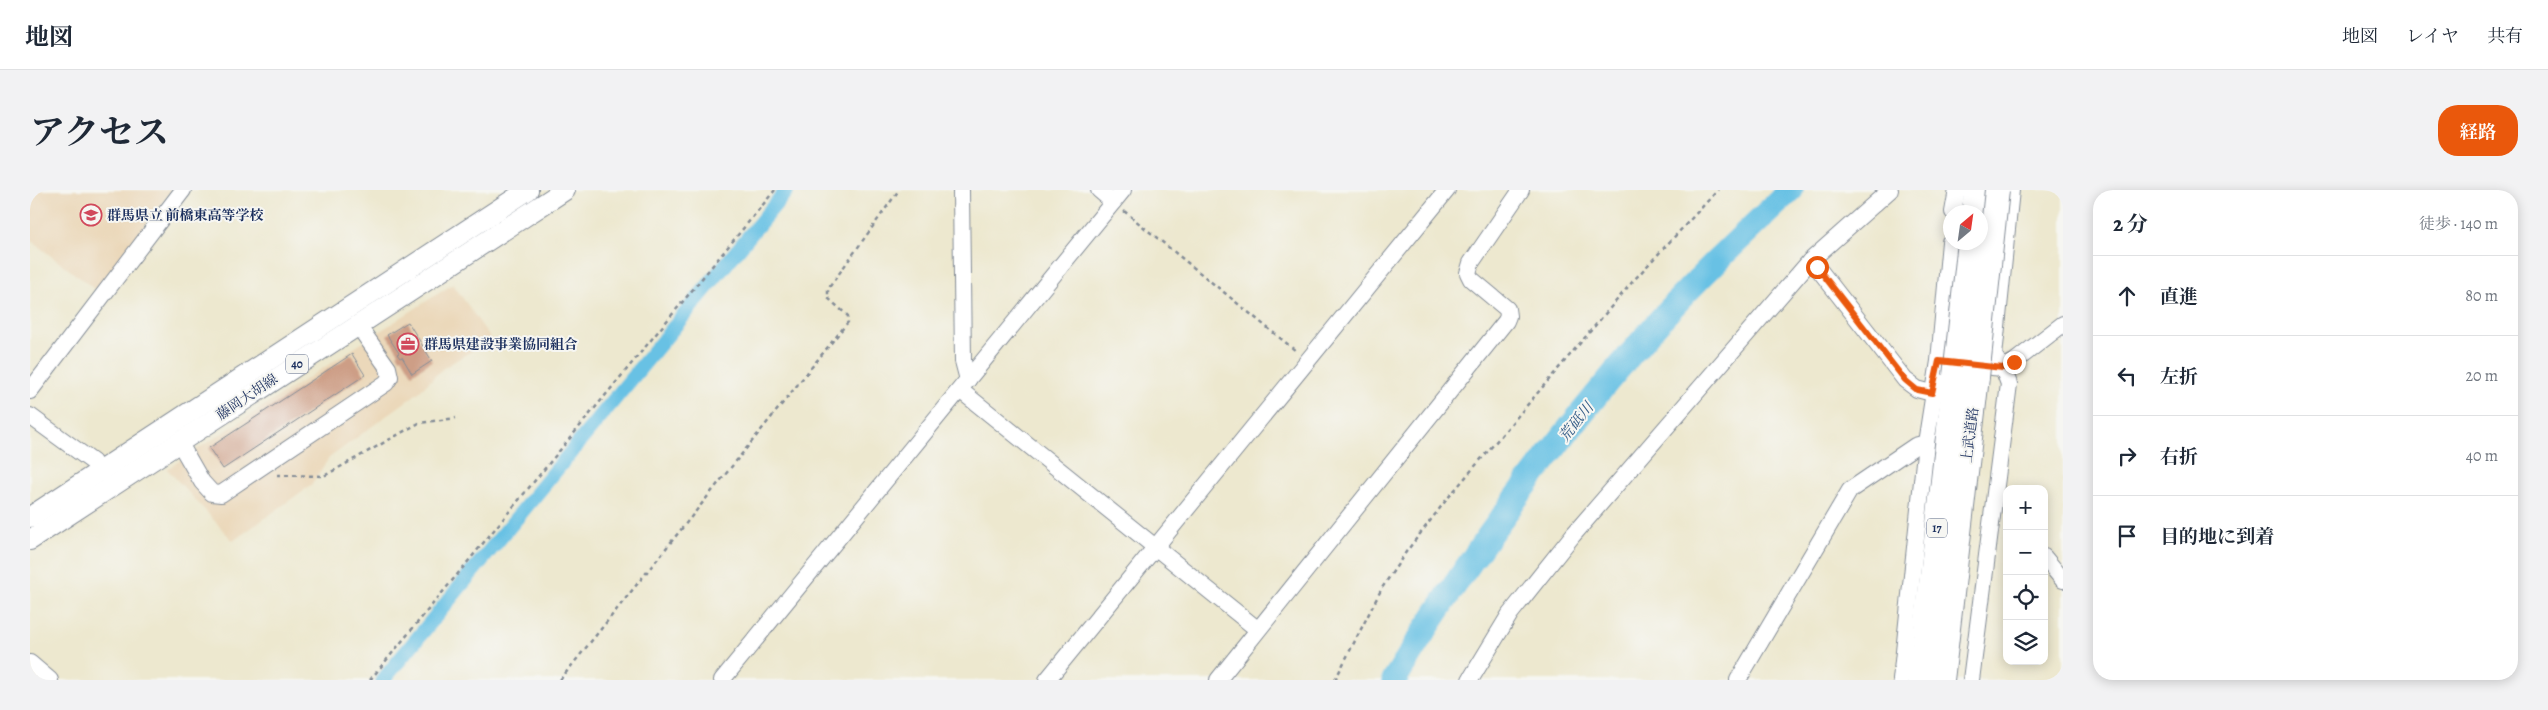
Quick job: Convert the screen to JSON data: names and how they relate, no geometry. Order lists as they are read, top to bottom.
{
  "streets": {
    "highway": ["上武道路", "17"],
    "main road": ["40", "藤岡大胡線"]
  },
  "water": ["荒砥川"],
  "places": {
    "school or university": ["群馬県立 前橋東高等学校"],
    "office": ["群馬県建設事業協同組合"]
  },
  "north": "top right",
  "page": {
    "header": "地図",
    "nav": ["地図", "レイヤ", "共有"],
    "title": "アクセス",
    "buttons": "経路",
    "heading": ["2 分", "徒歩 · 140 m"],
    "list": [
      ["直進", "80 m"],
      ["左折", "20 m"],
      ["右折", "40 m"],
      "目的地に到着"
    ],
    "map_buttons": ["+", "−"]
  }
}
